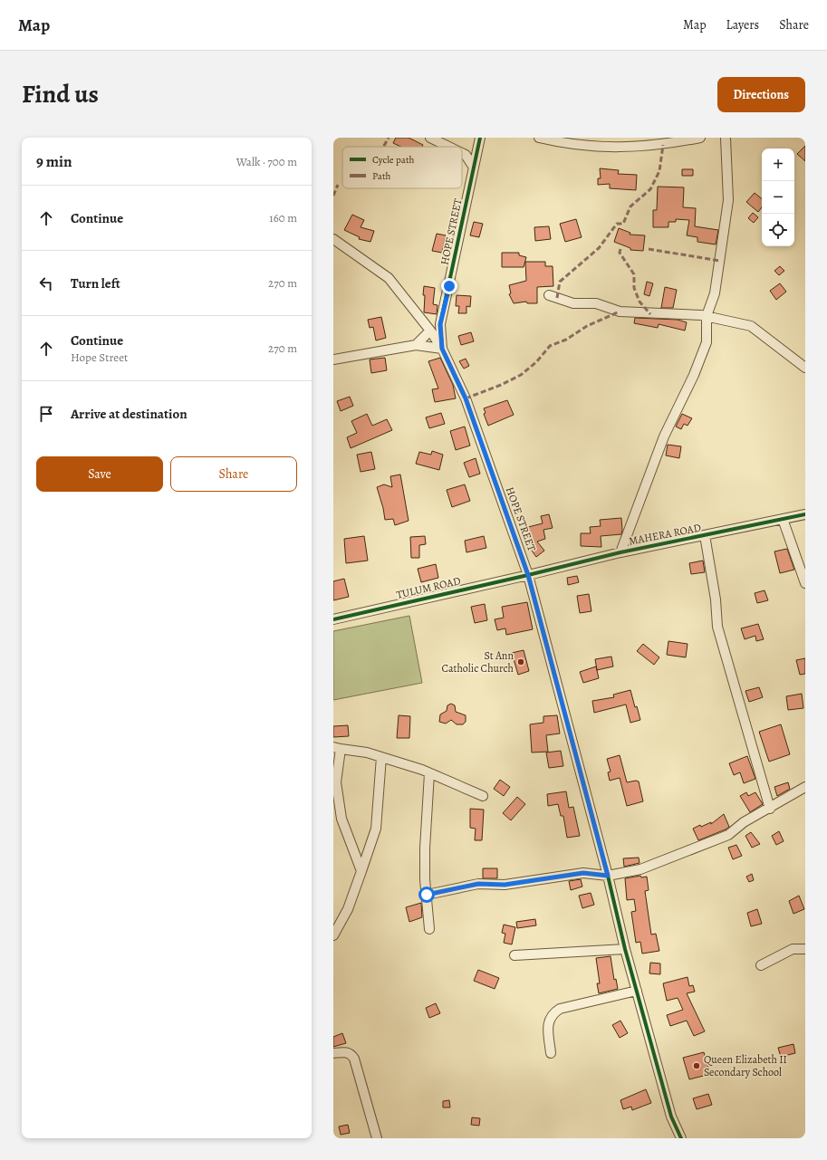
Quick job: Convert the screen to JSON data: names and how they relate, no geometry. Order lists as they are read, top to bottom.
{
  "streets": {
    "street": ["HOPE STREET", "MAHERA ROAD", "TULUM ROAD"]
  },
  "crossings": [
    ["HOPE STREET", "MAHERA ROAD"],
    ["HOPE STREET", "TULUM ROAD"],
    ["MAHERA ROAD", "TULUM ROAD"]
  ],
  "places": ["St Ann Catholic Church", "Queen Elizabeth II Secondary School"],
  "legend": ["Cycle path", "Path"],
  "page": {
    "header": "Map",
    "nav": ["Map", "Layers", "Share"],
    "title": "Find us",
    "buttons": [
      "Directions",
      ["Save", "Share"]
    ],
    "heading": ["9 min", "Walk · 700 m"],
    "map_buttons": ["+", "−"],
    "list": [
      ["Continue", "160 m"],
      ["Turn left", "270 m"],
      ["Continue", "Hope Street", "270 m"],
      "Arrive at destination"
    ]
  }
}
